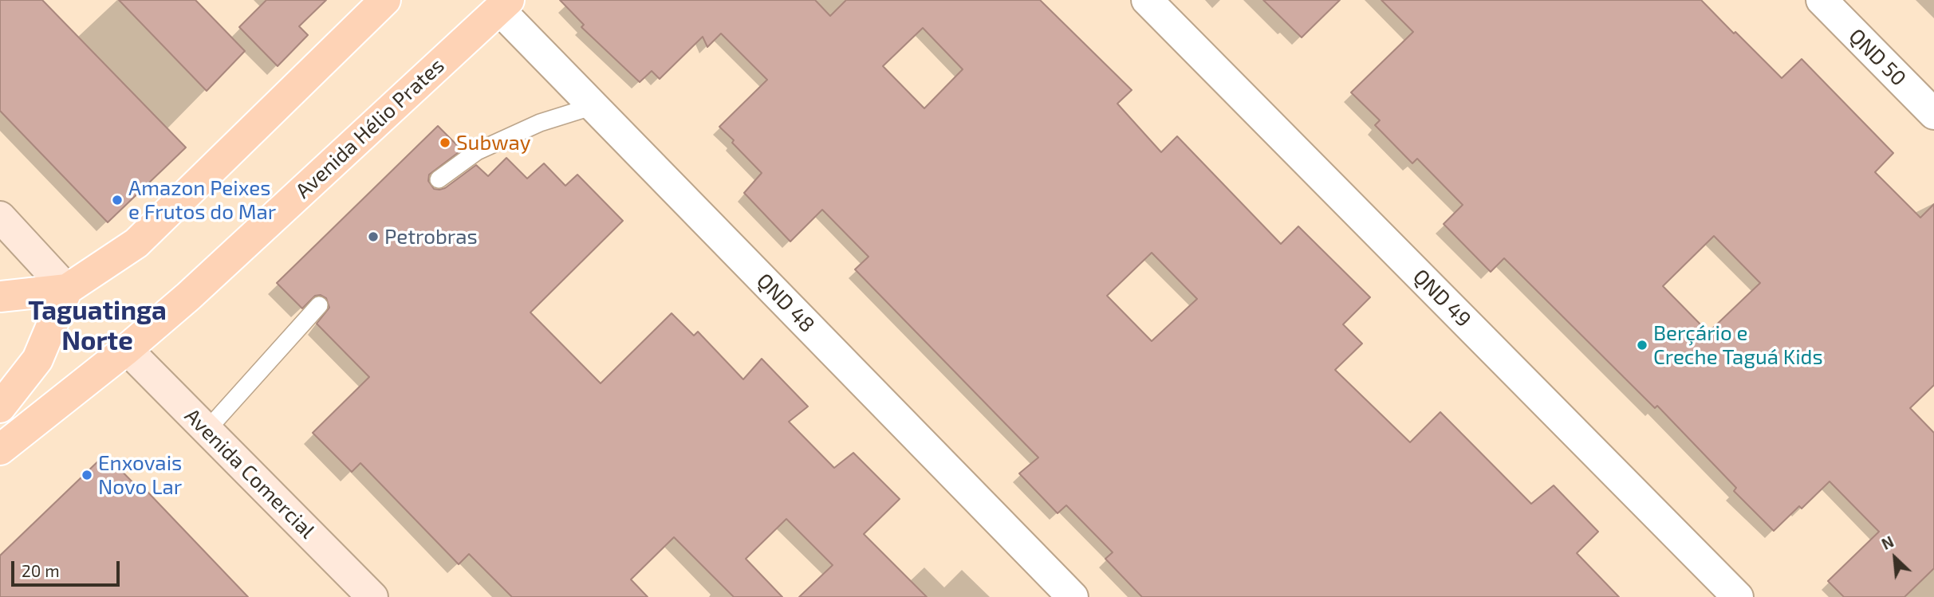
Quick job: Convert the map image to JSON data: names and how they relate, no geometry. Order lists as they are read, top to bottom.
{
  "streets": {
    "main road": ["Avenida Hélio Prates", "Avenida Comercial"],
    "street": ["QND 50", "QND 49", "QND 48"]
  },
  "crossings": [
    ["Avenida Hélio Prates", "QND 48"],
    ["Avenida Hélio Prates", "Avenida Comercial"]
  ],
  "districts": ["Taguatinga Norte"],
  "places": [
    "Subway",
    "Amazon Peixes e Frutos do Mar",
    "Petrobras",
    "Berçário e Creche Taguá Kids",
    "Enxovais Novo Lar"
  ],
  "scale_bar": "20 m",
  "north": "top left"
}
